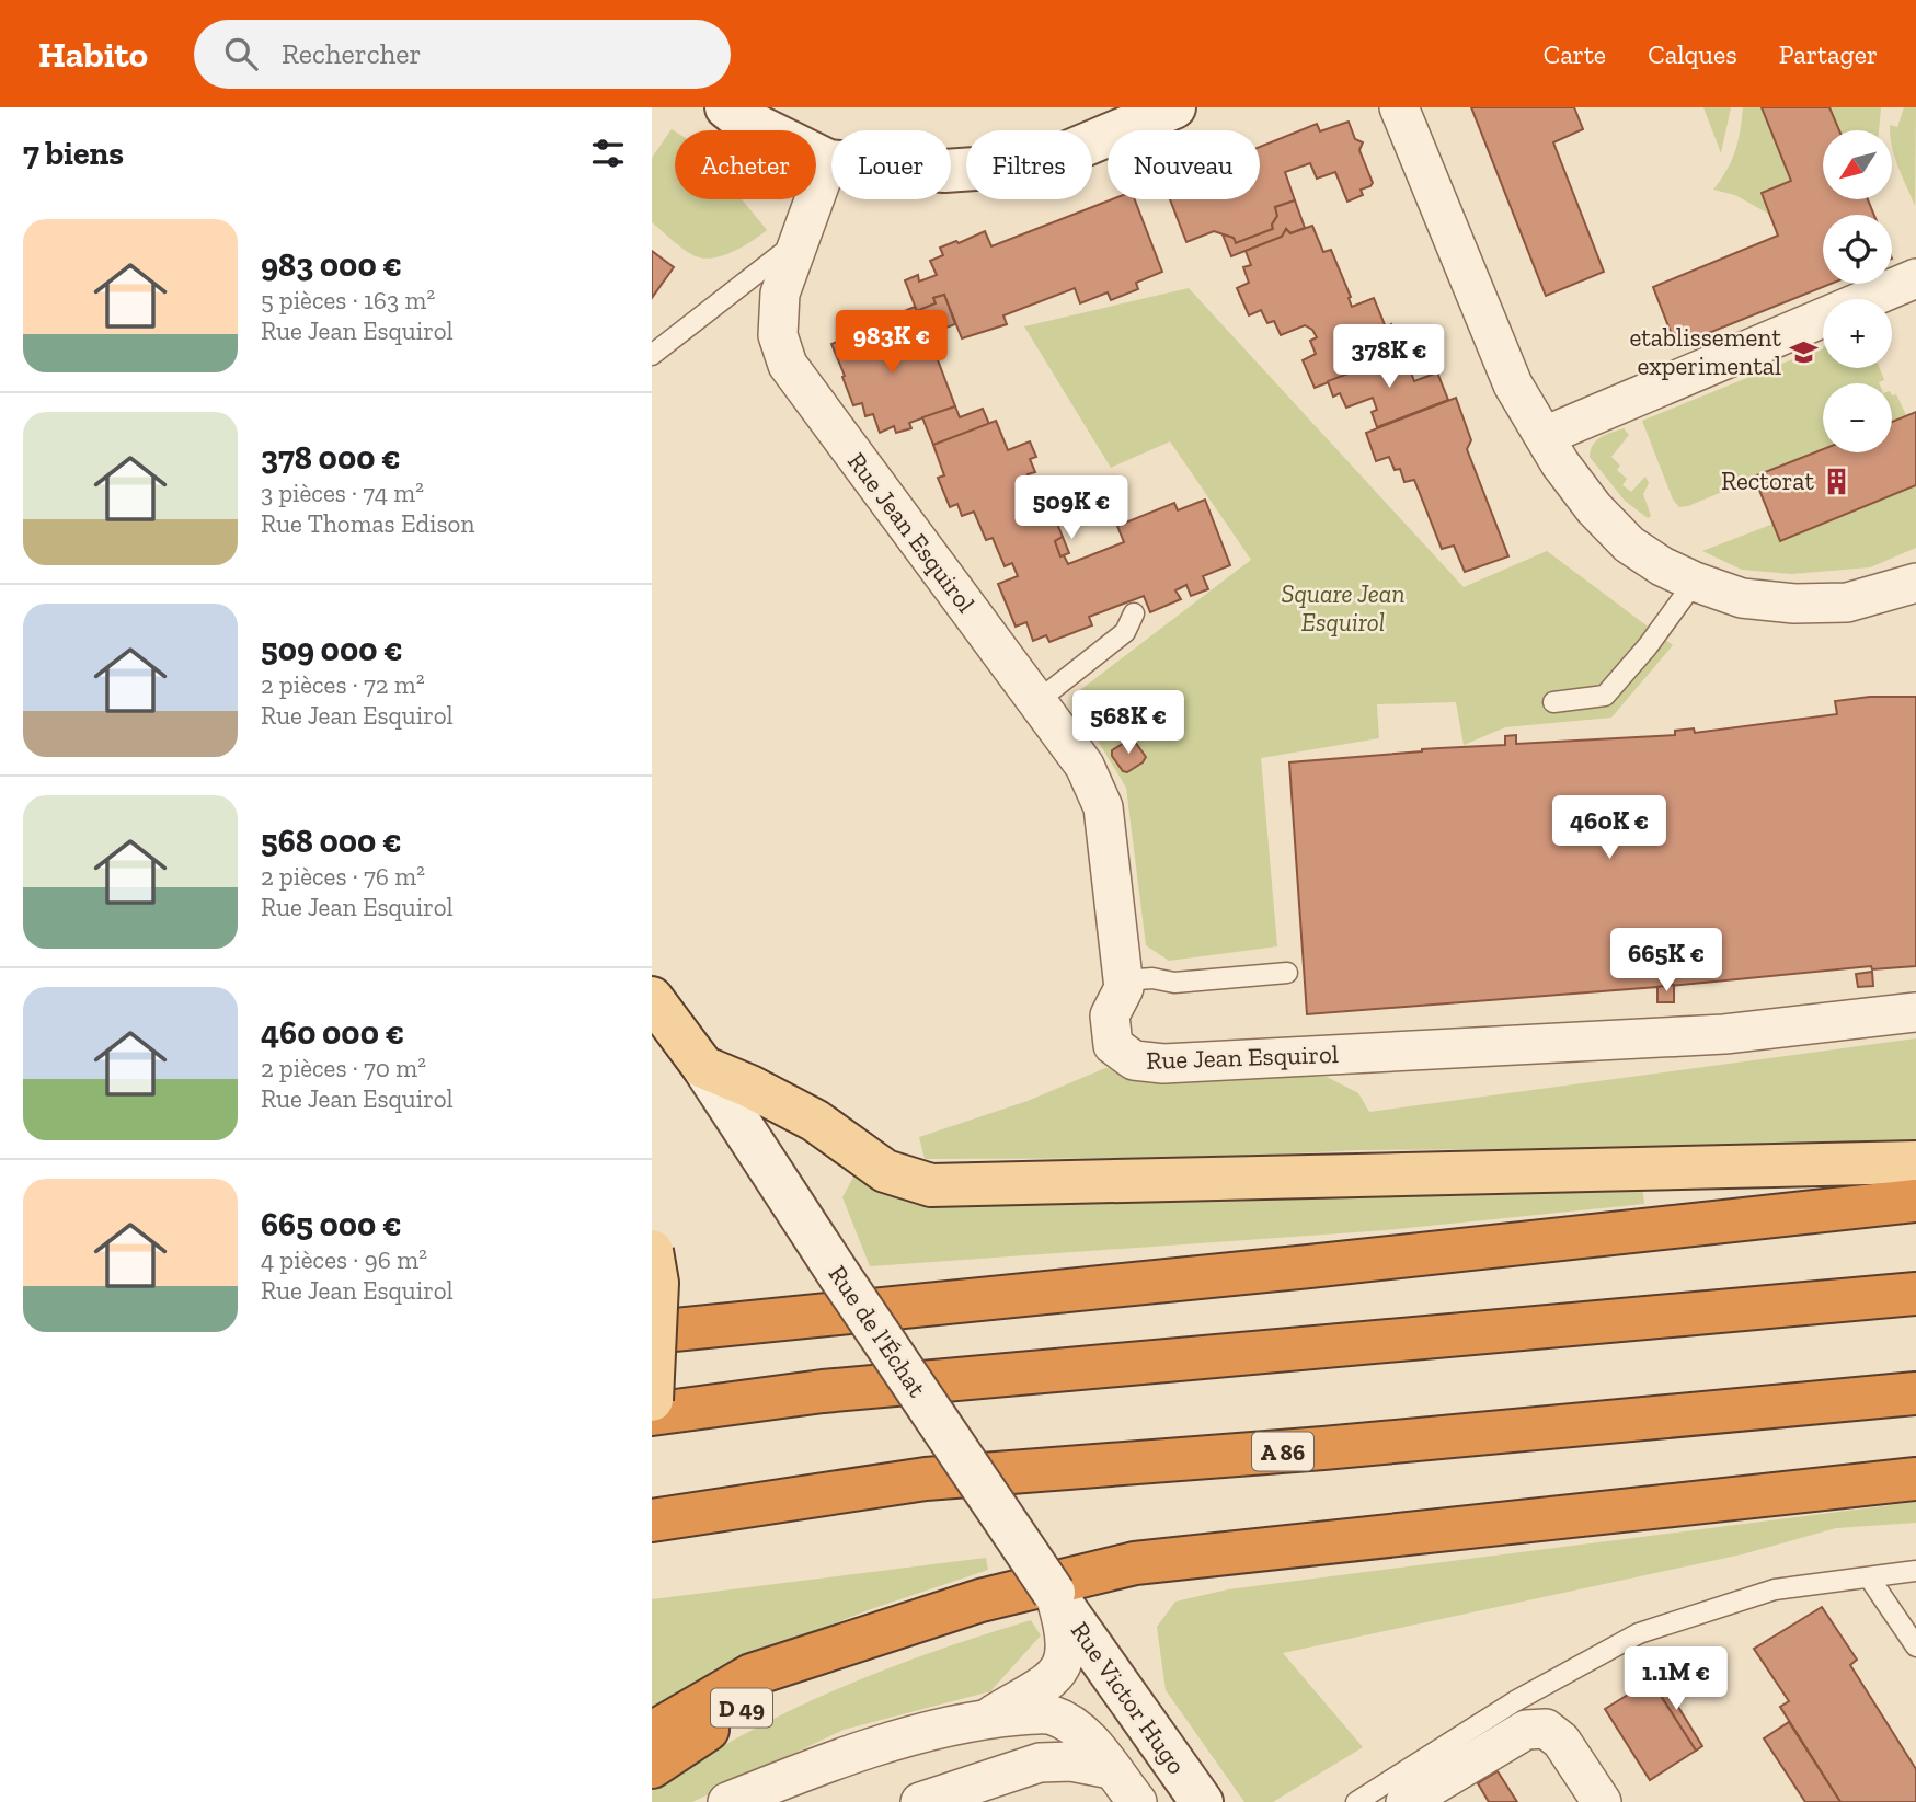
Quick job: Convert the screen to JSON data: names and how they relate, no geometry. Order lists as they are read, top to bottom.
{
  "streets": {
    "highway": ["A 86", "D 49"],
    "street": ["Rue Jean Esquirol", "Rue de l'Échat", "Rue Victor Hugo"]
  },
  "crossings": [
    ["Rue de l'Échat", "Rue Victor Hugo"]
  ],
  "parks": ["Square Jean Esquirol"],
  "places": {
    "school or university": ["etablissement experimental"],
    "building": ["Rectorat"]
  },
  "north": "bottom left",
  "page": {
    "header": "Habito",
    "search": "Rechercher",
    "nav": ["Carte", "Calques", "Partager"],
    "heading": "7 biens",
    "map_buttons": ["+", "−"],
    "chip": [
      "Acheter",
      "Louer",
      "Filtres",
      "Nouveau"
    ],
    "list": [
      {
        "name": "983 000 €",
        "note": "5 pièces · 163 m² · Rue Jean Esquirol"
      },
      {
        "name": "378 000 €",
        "note": "3 pièces · 74 m² · Rue Thomas Edison"
      },
      {
        "name": "509 000 €",
        "note": "2 pièces · 72 m² · Rue Jean Esquirol"
      },
      {
        "name": "568 000 €",
        "note": "2 pièces · 76 m² · Rue Jean Esquirol"
      },
      {
        "name": "460 000 €",
        "note": "2 pièces · 70 m² · Rue Jean Esquirol"
      },
      {
        "name": "665 000 €",
        "note": "4 pièces · 96 m² · Rue Jean Esquirol"
      }
    ],
    "price": [
      "983K €",
      "378K €",
      "509K €",
      "568K €",
      "460K €",
      "665K €",
      "1.1M €"
    ]
  }
}
